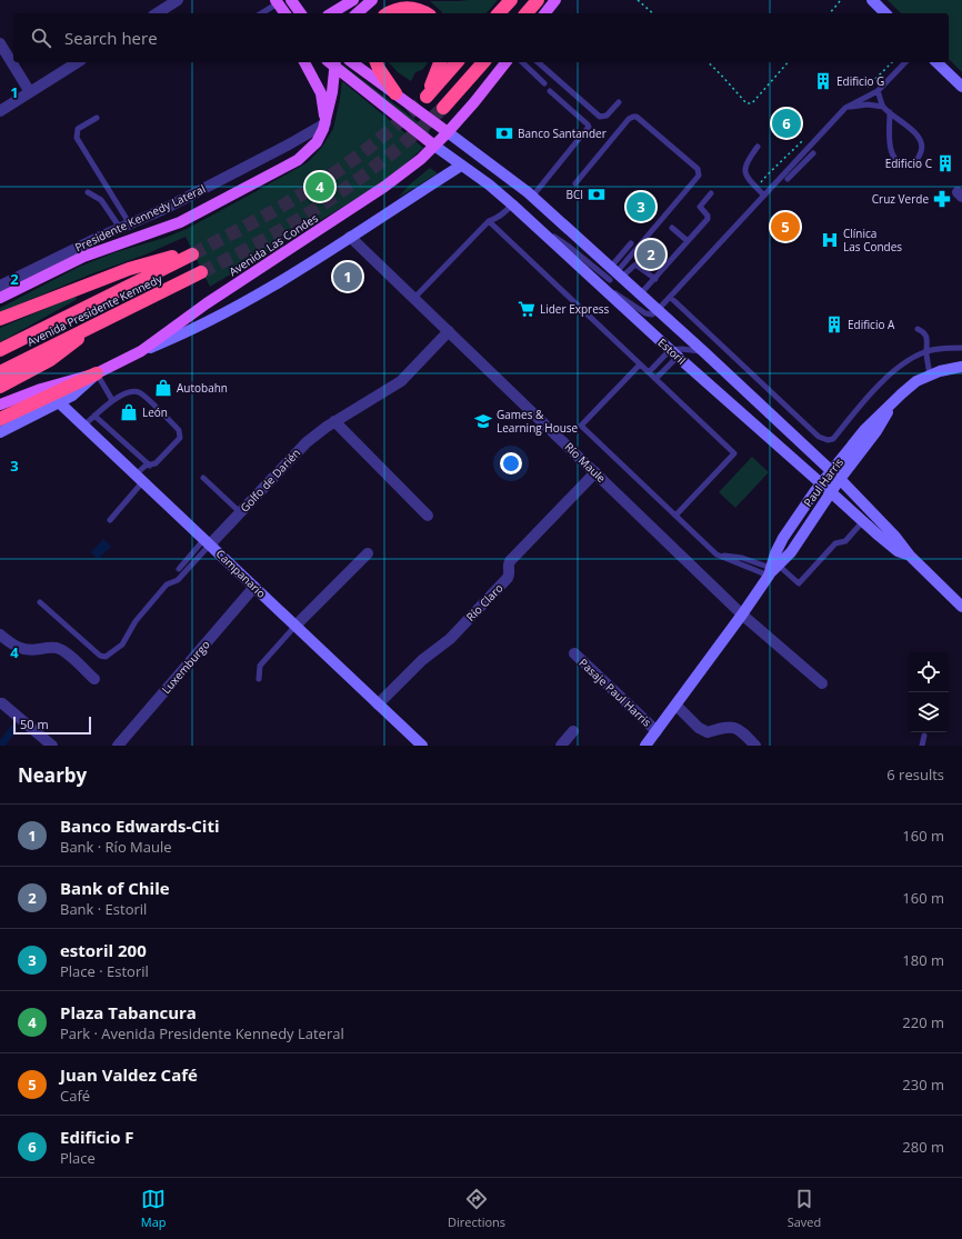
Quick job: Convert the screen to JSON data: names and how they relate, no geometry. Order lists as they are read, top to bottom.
{
  "streets": {
    "highway": ["Avenida Presidente Kennedy"],
    "main road": ["Avenida Las Condes"],
    "street": [
      "Presidente Kennedy Lateral",
      "Estoril",
      "Río Maule",
      "Golfo de Darién",
      "Paul Harris",
      "Campanario",
      "Río Claro",
      "Luxemburgo",
      "Pasaje Paul Harris"
    ]
  },
  "crossings": [
    ["Avenida Las Condes", "Estoril"],
    ["Avenida Las Condes", "Río Maule"],
    ["Avenida Las Condes", "Campanario"],
    ["Estoril", "Paul Harris"],
    ["Río Maule", "Golfo de Darién"],
    ["Río Maule", "Paul Harris"],
    ["Río Maule", "Río Claro"],
    ["Golfo de Darién", "Campanario"],
    ["Paul Harris", "Pasaje Paul Harris"],
    ["Campanario", "Río Claro"],
    ["Campanario", "Luxemburgo"]
  ],
  "places": {
    "building": ["Edificio G", "Edificio C", "Edificio A"],
    "bank": ["Banco Santander", "BCI"],
    "pharmacy": ["Cruz Verde"],
    "hospital": ["Clínica Las Condes"],
    "supermarket": ["Lider Express"],
    "shop": ["Autobahn", "León"],
    "school or university": ["Games & Learning House"]
  },
  "scale_bar": "50 m",
  "page": {
    "search": "Search here",
    "pins": [
      "6",
      "4",
      "3",
      "5",
      "2",
      "1"
    ],
    "scale": "50 m",
    "heading": ["Nearby", "6 results"],
    "list": [
      {
        "mark": "1",
        "name": "Banco Edwards-Citi",
        "note": "Bank · Río Maule",
        "value": "160 m"
      },
      {
        "mark": "2",
        "name": "Bank of Chile",
        "note": "Bank · Estoril",
        "value": "160 m"
      },
      {
        "mark": "3",
        "name": "estoril 200",
        "note": "Place · Estoril",
        "value": "180 m"
      },
      {
        "mark": "4",
        "name": "Plaza Tabancura",
        "note": "Park · Avenida Presidente Kennedy Lateral",
        "value": "220 m"
      },
      {
        "mark": "5",
        "name": "Juan Valdez Café",
        "note": "Café",
        "value": "230 m"
      },
      {
        "mark": "6",
        "name": "Edificio F",
        "note": "Place",
        "value": "280 m"
      }
    ],
    "nav": ["Map", "Directions", "Saved"]
  },
  "grid": {
    "rows": [
      "1",
      "2",
      "3",
      "4"
    ]
  }
}
